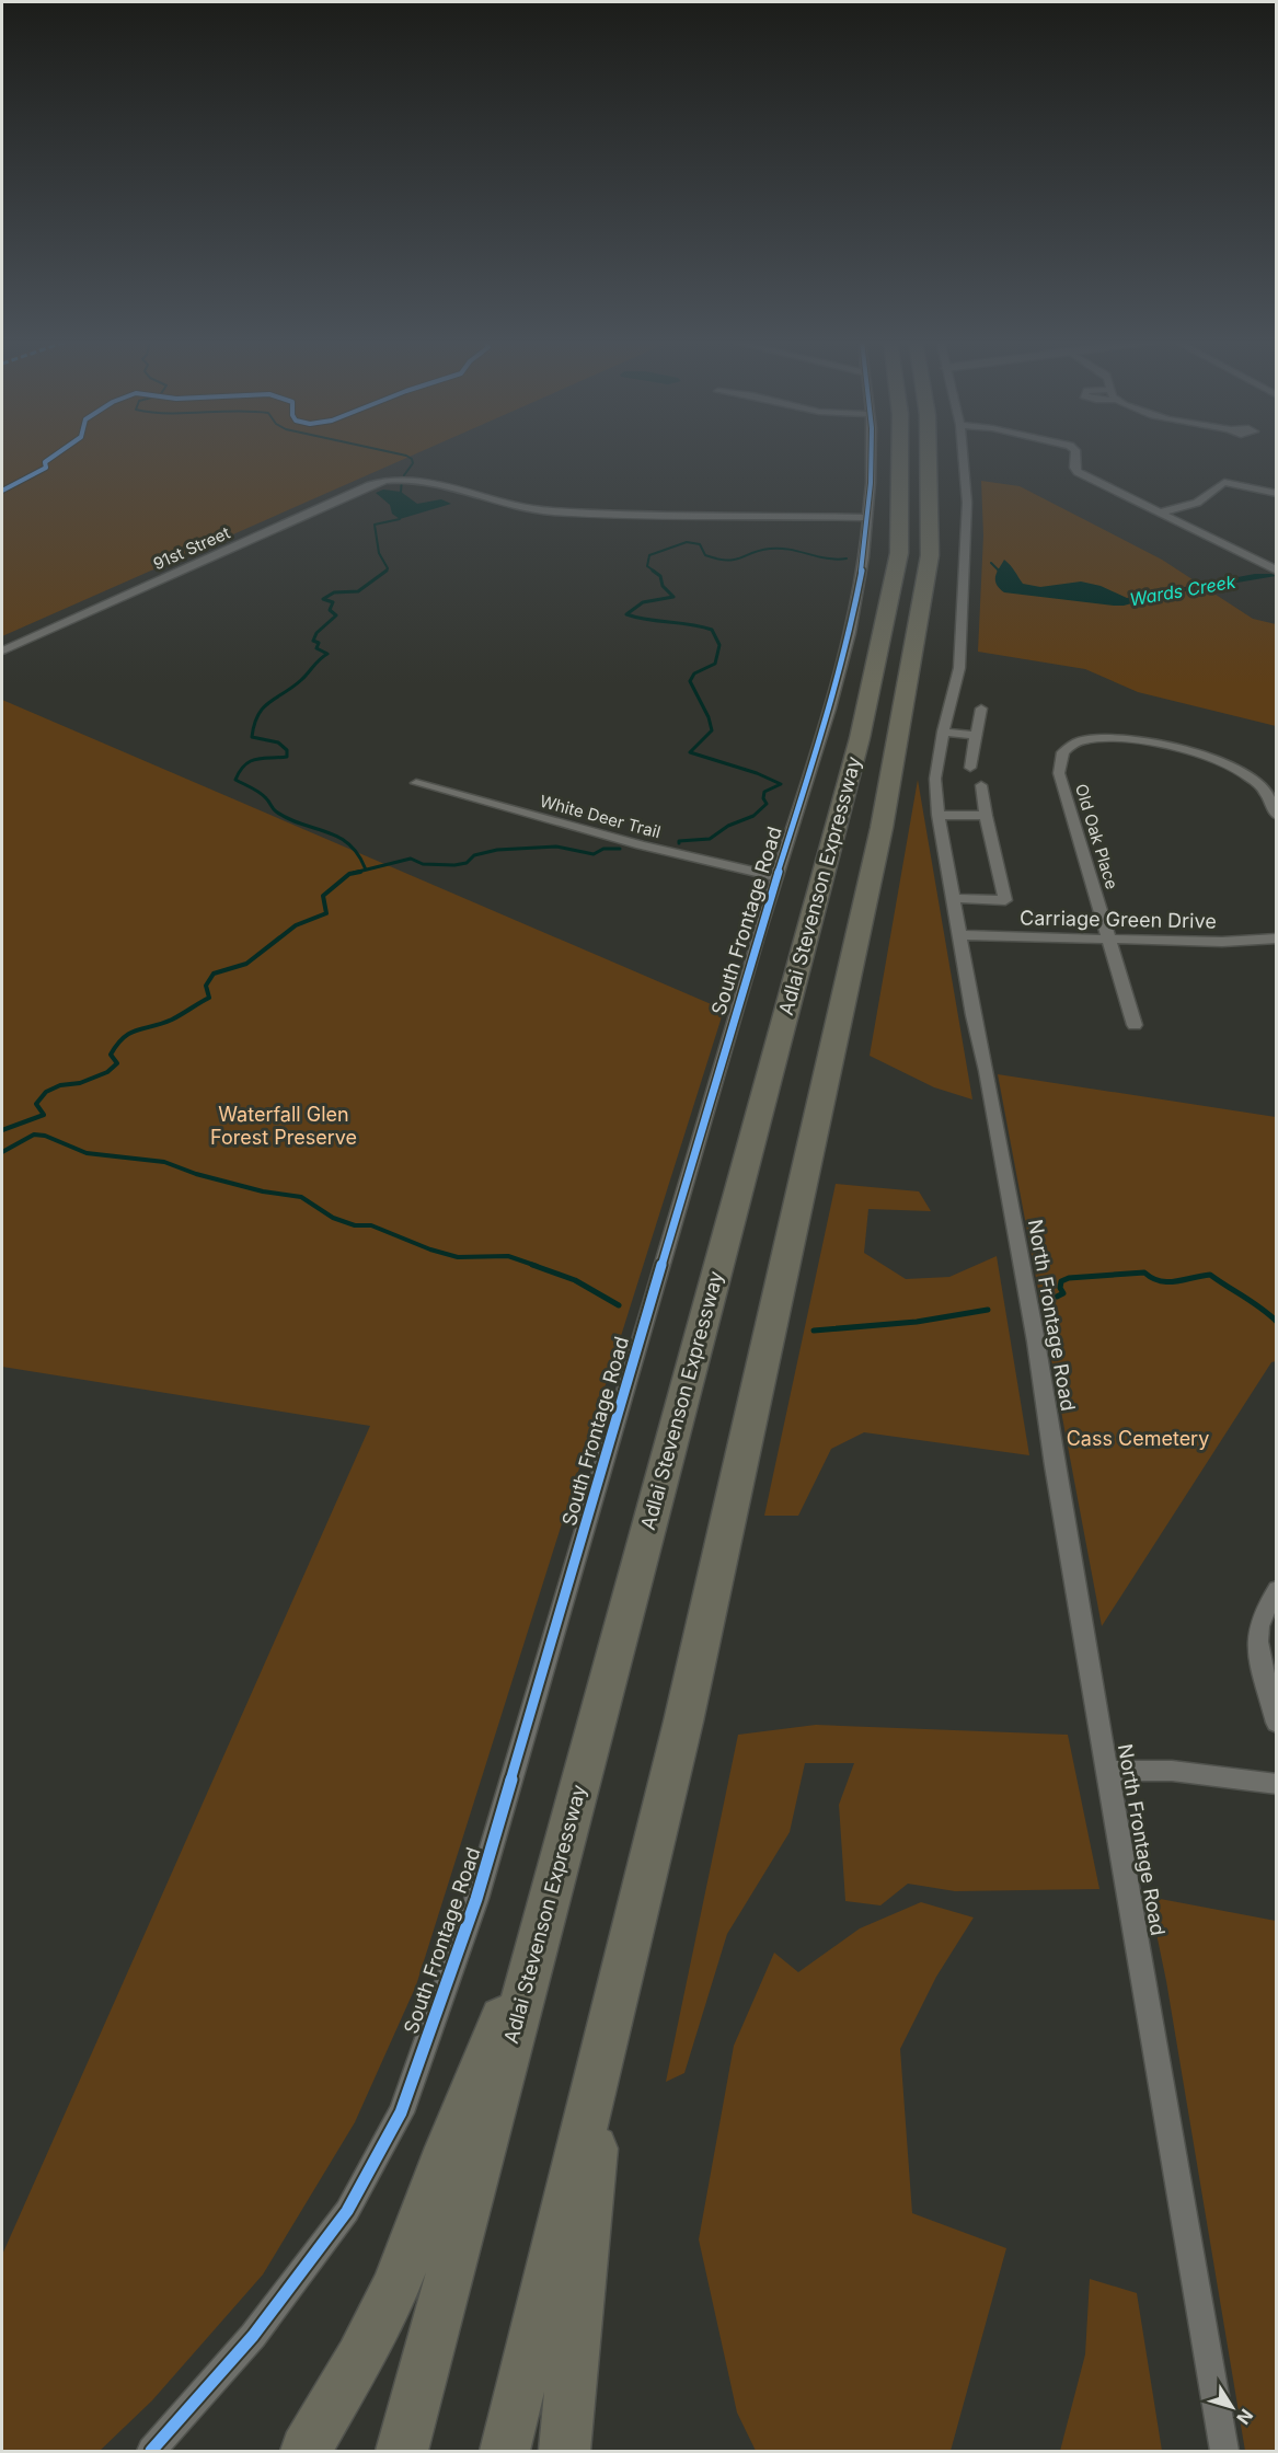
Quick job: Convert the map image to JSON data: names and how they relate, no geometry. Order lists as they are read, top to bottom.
{
  "streets": {
    "highway": ["Adlai Stevenson Expressway"],
    "street": [
      "91st Street",
      "White Deer Trail",
      "Old Oak Place",
      "Carriage Green Drive",
      "South Frontage Road",
      "North Frontage Road"
    ]
  },
  "crossings": [
    ["91st Street", "South Frontage Road"],
    ["White Deer Trail", "South Frontage Road"],
    ["Old Oak Place", "Carriage Green Drive"],
    ["Carriage Green Drive", "North Frontage Road"]
  ],
  "water": ["Wards Creek"],
  "parks": ["Waterfall Glen Forest Preserve", "Cass Cemetery"],
  "north": "bottom right"
}
